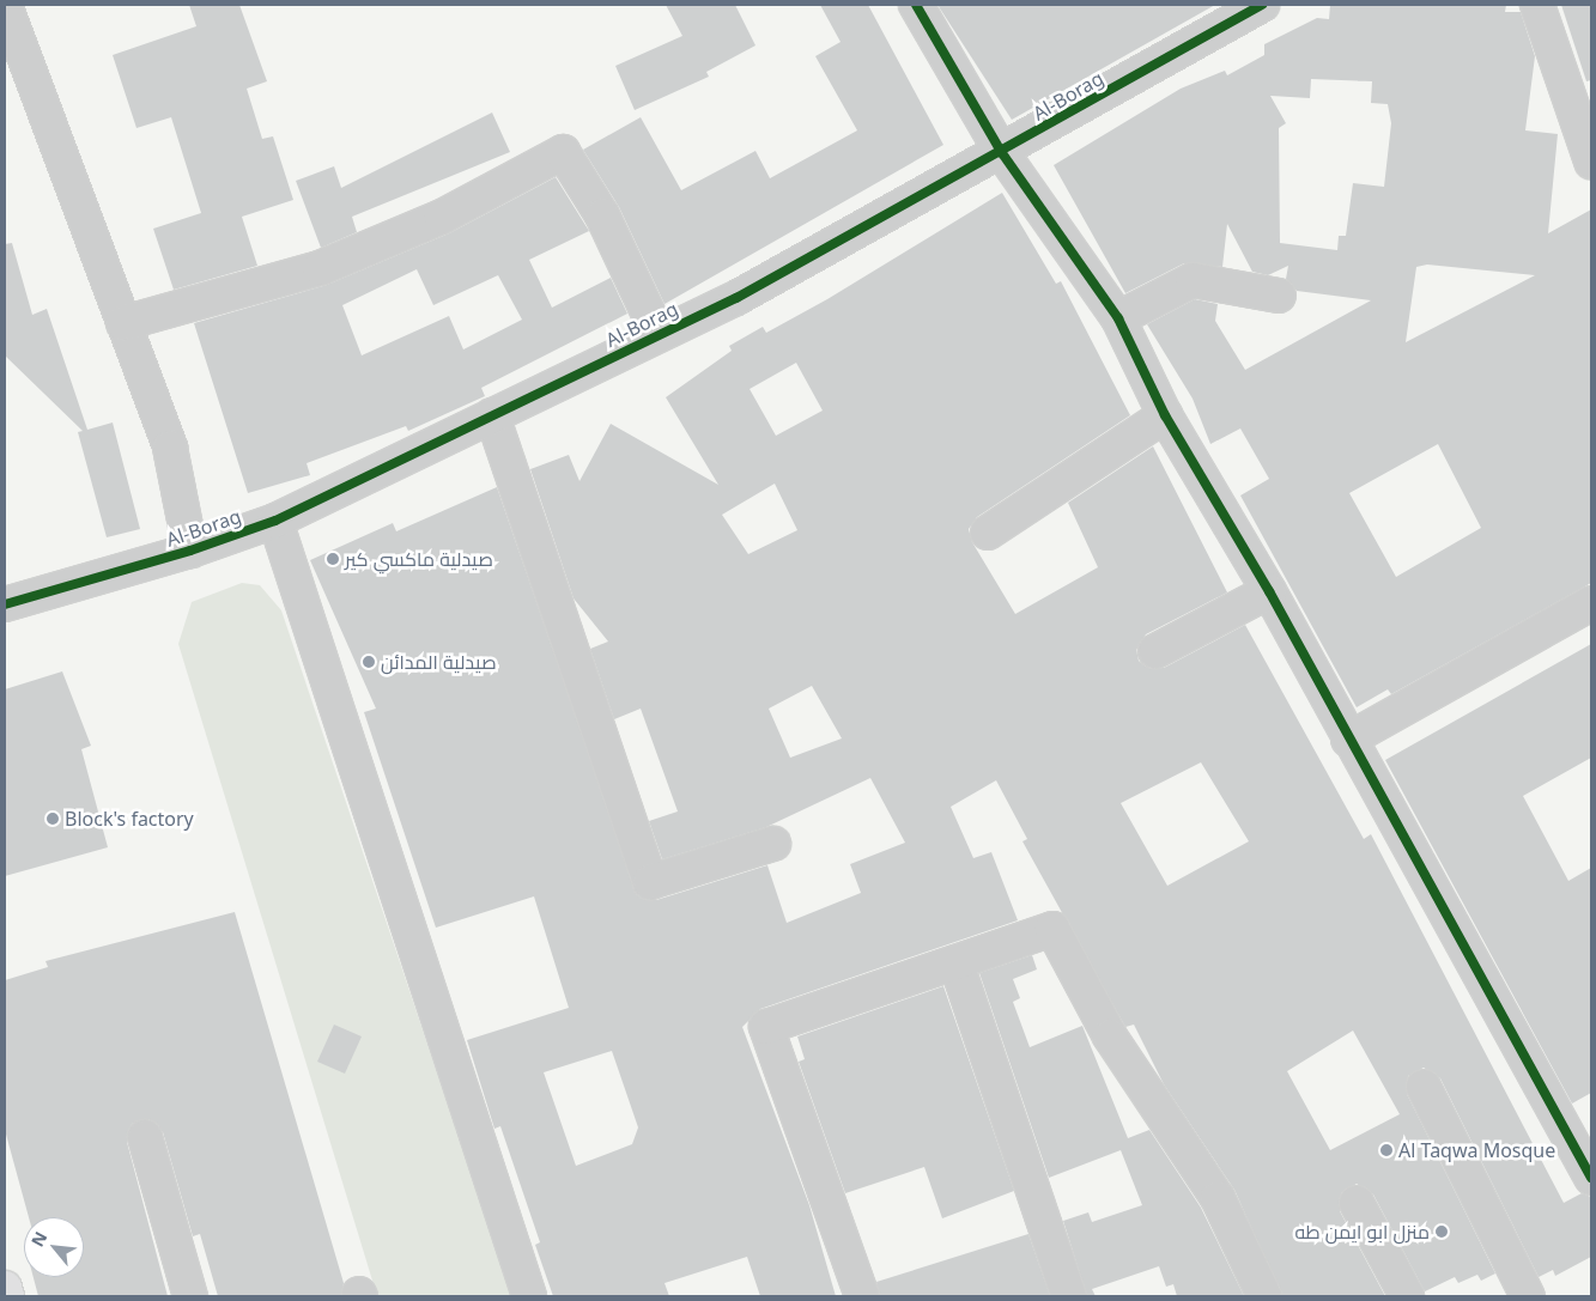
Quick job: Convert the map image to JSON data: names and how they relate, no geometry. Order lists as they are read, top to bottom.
{
  "streets": {
    "street": ["Al-Borag"]
  },
  "places": [
    "صيدلية ماكسي كير",
    "صيدلية المدائن",
    "Block's factory",
    "Al Taqwa Mosque",
    "منزل ابو ايمن طه"
  ],
  "north": "top left"
}
